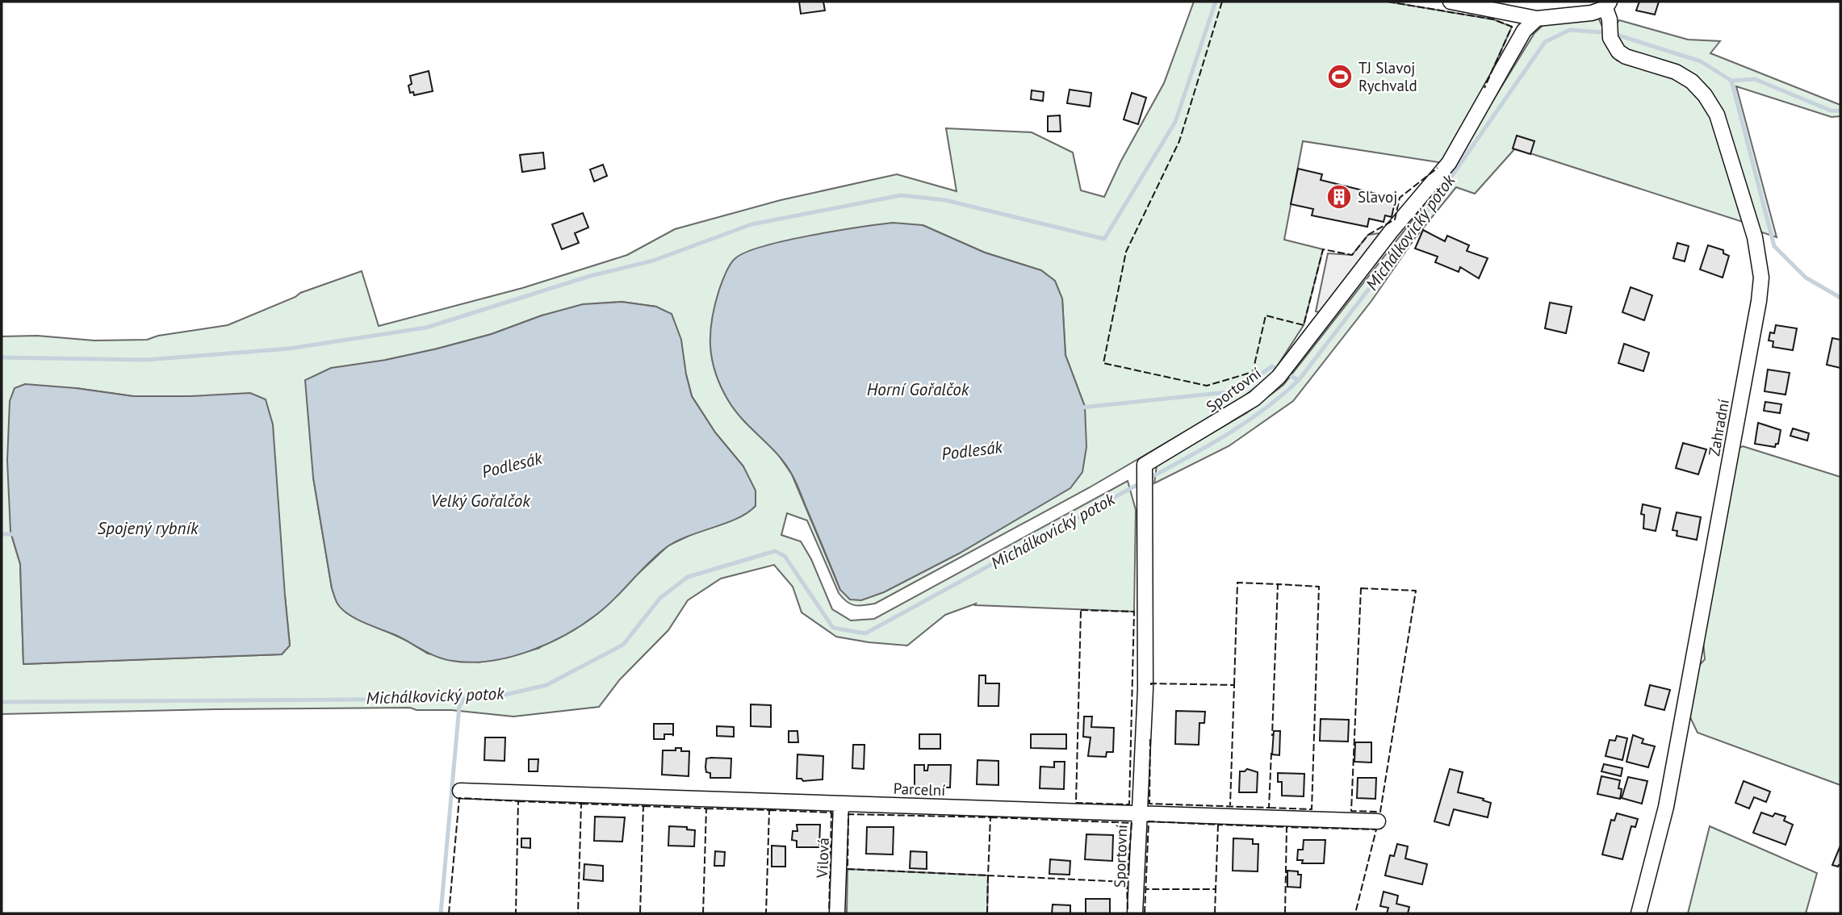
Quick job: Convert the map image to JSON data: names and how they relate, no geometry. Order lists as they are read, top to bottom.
{
  "streets": {
    "street": [
      "Sportovní",
      "Zahradní",
      "Parcelní",
      "Vilová"
    ]
  },
  "crossings": [
    ["Sportovní", "Parcelní"],
    ["Parcelní", "Vilová"]
  ],
  "water": [
    "Michálkovický potok",
    "Horní Gořalčok",
    "Podlesák",
    "Velký Gořalčok",
    "Spojený rybník"
  ],
  "places": {
    "sports": ["TJ Slavoj Rychvald"],
    "building": ["Slavoj"]
  }
}
